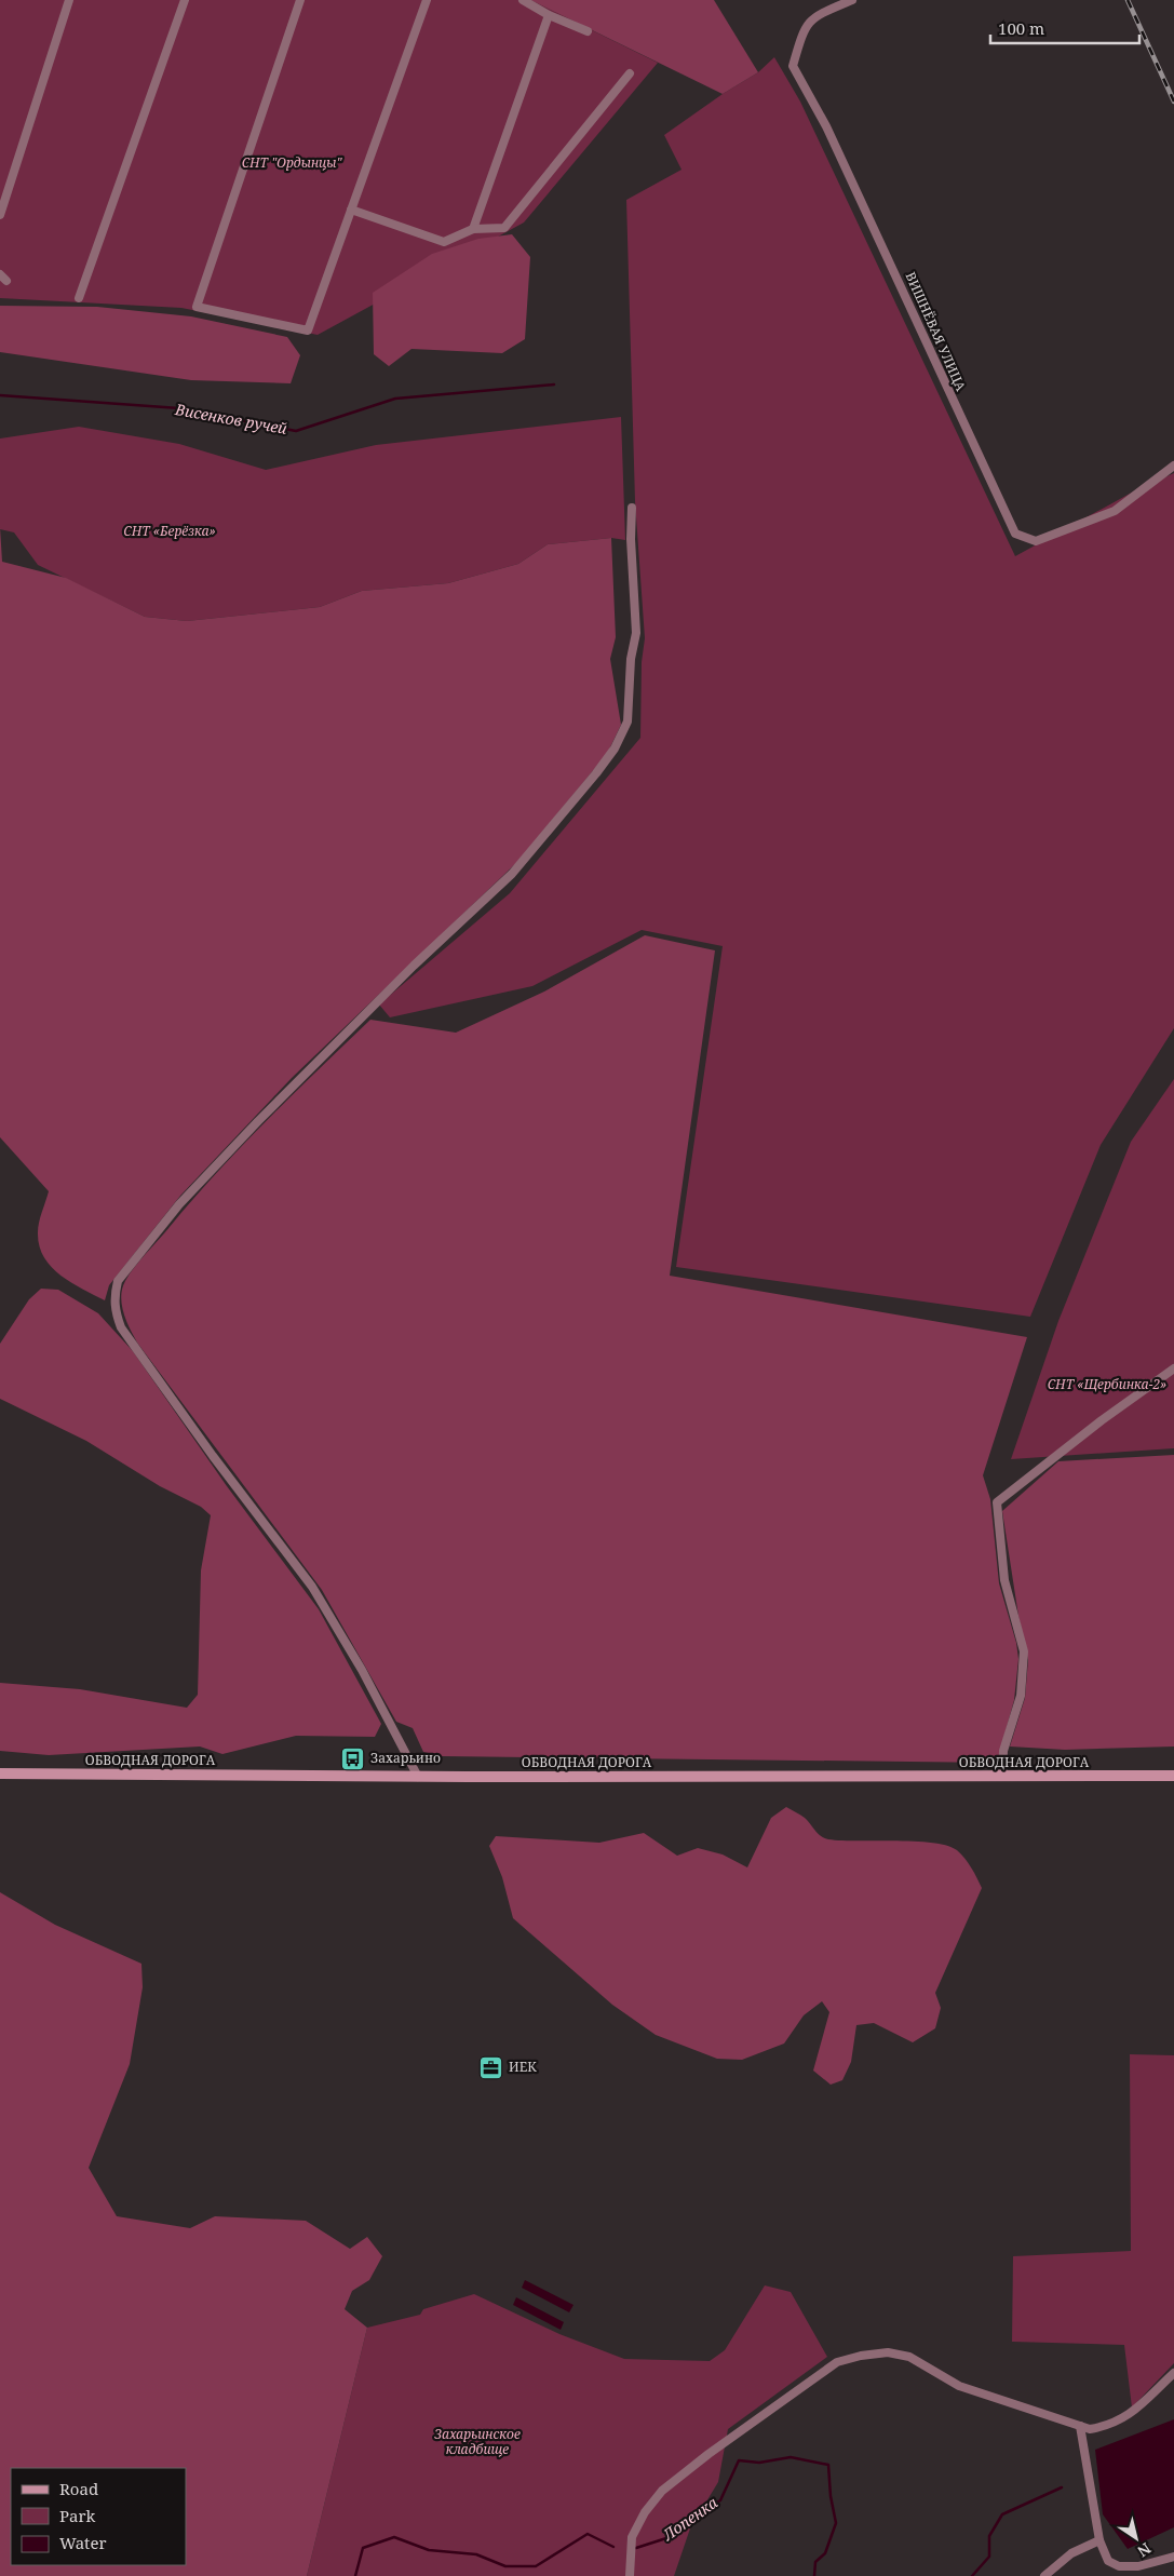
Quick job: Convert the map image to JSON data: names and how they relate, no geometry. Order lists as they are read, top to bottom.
{
  "streets": {
    "main road": ["ОБВОДНАЯ ДОРОГА"],
    "street": ["ВИШНЁВАЯ УЛИЦА"]
  },
  "water": ["Висенков ручей", "Лопенка"],
  "parks": [
    "СНТ \"Ордынцы\"",
    "СНТ «Берёзка»",
    "СНТ «Щербинка-2»",
    "Захарьинское кладбище"
  ],
  "places": {
    "bus stop": ["Захарьино"],
    "office": ["ИЕК"]
  },
  "legend": ["Road", "Park", "Water"],
  "scale_bar": "100 m",
  "north": "bottom right"
}
